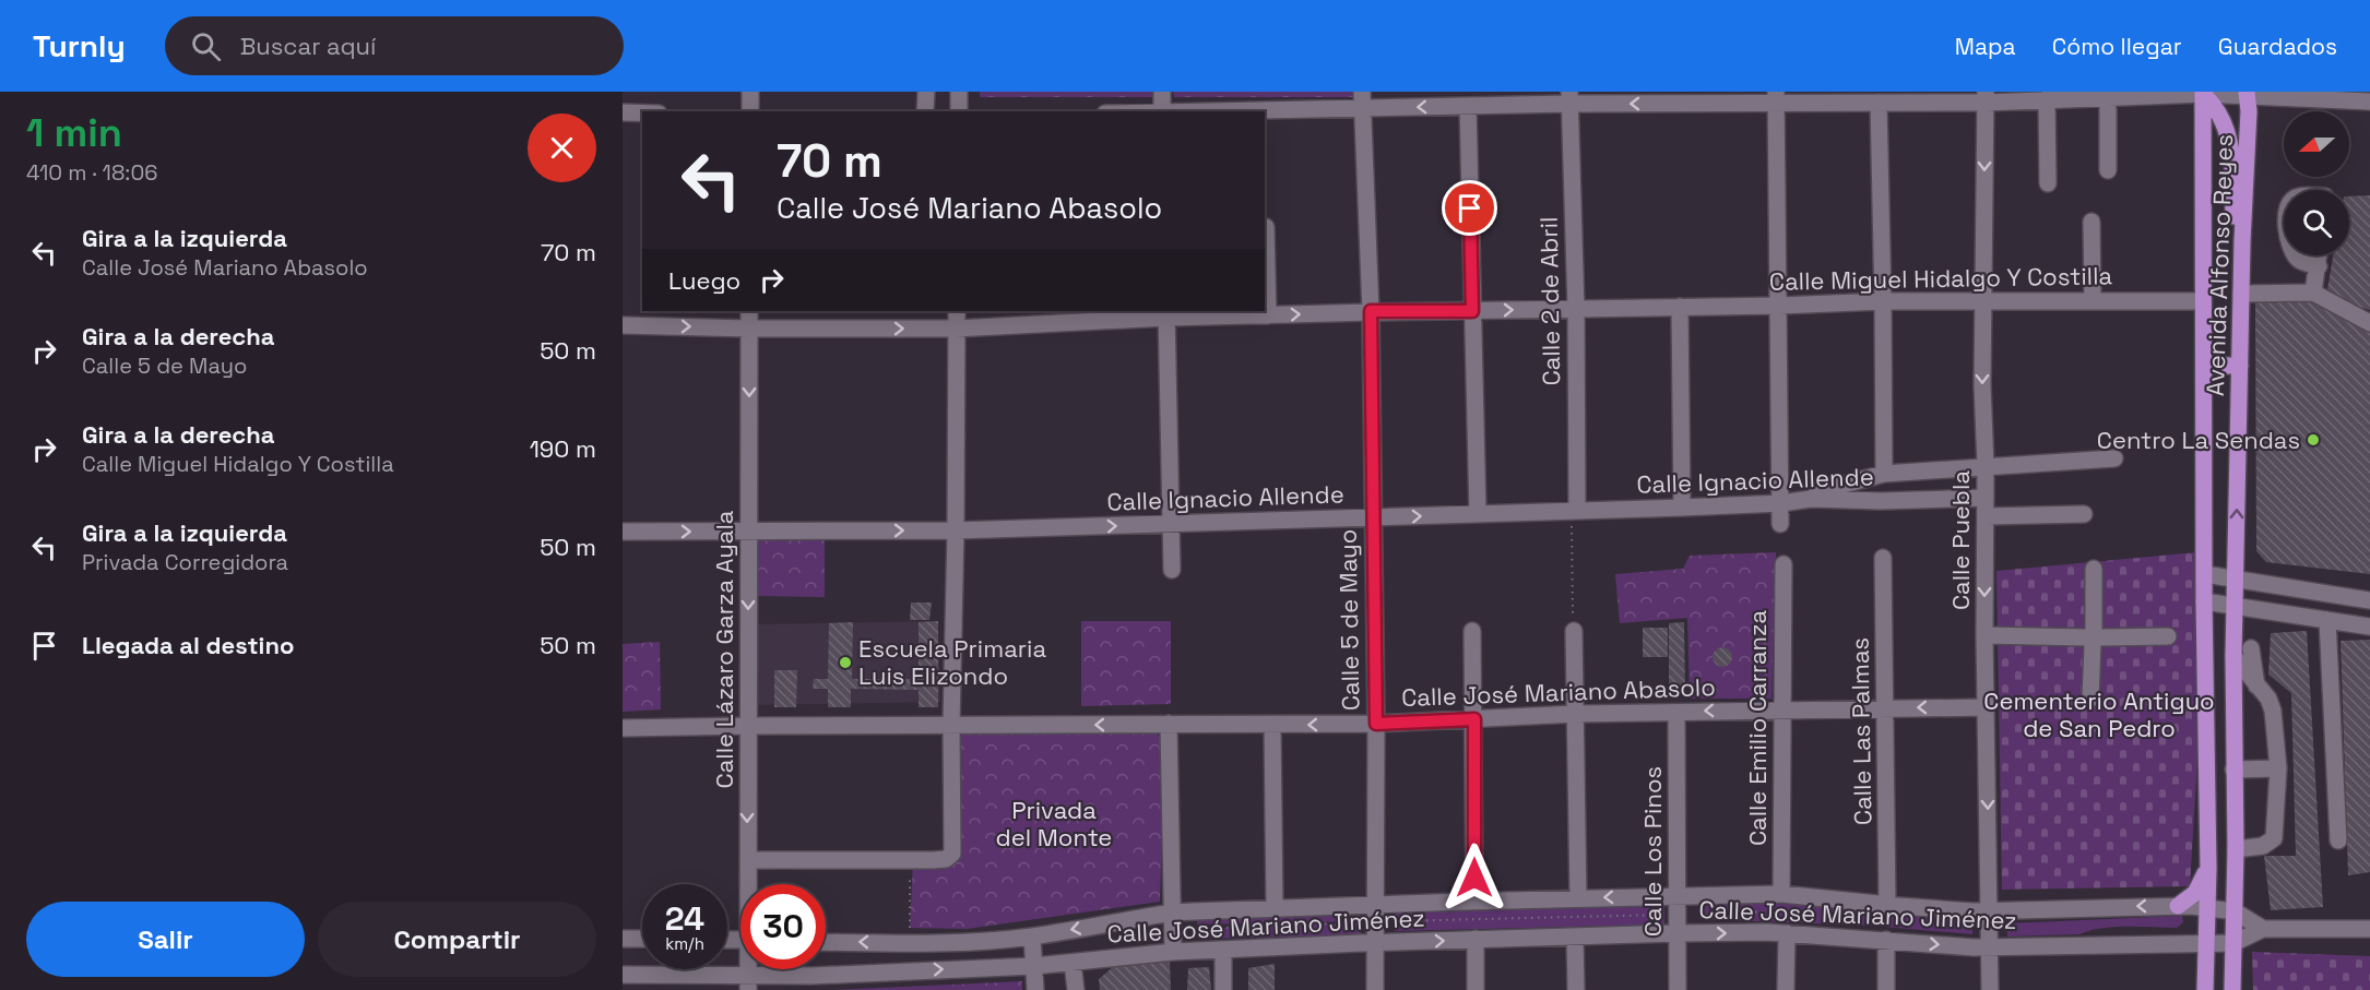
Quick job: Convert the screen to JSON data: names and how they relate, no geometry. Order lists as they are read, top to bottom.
{
  "streets": {
    "main road": ["Avenida Alfonso Reyes"],
    "street": [
      "Calle Miguel Hidalgo Y Costilla",
      "Calle 2 de Abril",
      "Calle Ignacio Allende",
      "Calle Puebla",
      "Calle 5 de Mayo",
      "Calle Lázaro Garza Ayala",
      "Calle José Mariano Abasolo",
      "Calle Emilio Carranza",
      "Calle Las Palmas",
      "Calle Los Pinos",
      "Calle José Mariano Jiménez"
    ]
  },
  "crossings": [
    ["Avenida Alfonso Reyes", "Calle Miguel Hidalgo Y Costilla"],
    ["Avenida Alfonso Reyes", "Calle José Mariano Jiménez"],
    ["Calle Miguel Hidalgo Y Costilla", "Calle 2 de Abril"],
    ["Calle Miguel Hidalgo Y Costilla", "Calle Puebla"],
    ["Calle Miguel Hidalgo Y Costilla", "Calle 5 de Mayo"],
    ["Calle Miguel Hidalgo Y Costilla", "Calle Lázaro Garza Ayala"],
    ["Calle 2 de Abril", "Calle Ignacio Allende"],
    ["Calle Ignacio Allende", "Calle Puebla"],
    ["Calle Ignacio Allende", "Calle 5 de Mayo"],
    ["Calle Ignacio Allende", "Calle Lázaro Garza Ayala"],
    ["Calle Puebla", "Calle José Mariano Abasolo"],
    ["Calle Puebla", "Calle José Mariano Jiménez"],
    ["Calle 5 de Mayo", "Calle José Mariano Abasolo"],
    ["Calle 5 de Mayo", "Calle José Mariano Jiménez"],
    ["Calle Lázaro Garza Ayala", "Calle José Mariano Abasolo"],
    ["Calle José Mariano Abasolo", "Calle Emilio Carranza"],
    ["Calle José Mariano Abasolo", "Calle Las Palmas"],
    ["Calle José Mariano Abasolo", "Calle Los Pinos"],
    ["Calle Emilio Carranza", "Calle José Mariano Jiménez"],
    ["Calle Las Palmas", "Calle José Mariano Jiménez"],
    ["Calle Los Pinos", "Calle José Mariano Jiménez"]
  ],
  "one_way": ["Calle Ignacio Allende", "Calle Lázaro Garza Ayala", "Calle José Mariano Abasolo"],
  "parks": ["Cementerio Antiguo de San Pedro", "Privada del Monte"],
  "places": ["Centro La Sendas", "Escuela Primaria Luis Elizondo"],
  "north": "left",
  "page": {
    "header": "Turnly",
    "search": "Buscar aquí",
    "nav": ["Mapa", "Cómo llegar", "Guardados"],
    "heading": ["1 min", "410 m · 18:06"],
    "turn": ["70 m", "Calle José Mariano Abasolo"],
    "list": [
      {
        "name": "Gira a la izquierda",
        "note": "Calle José Mariano Abasolo",
        "value": "70 m"
      },
      {
        "name": "Gira a la derecha",
        "note": "Calle 5 de Mayo",
        "value": "50 m"
      },
      {
        "name": "Gira a la derecha",
        "note": "Calle Miguel Hidalgo Y Costilla",
        "value": "190 m"
      },
      {
        "name": "Gira a la izquierda",
        "note": "Privada Corregidora",
        "value": "50 m"
      },
      {
        "name": "Llegada al destino",
        "value": "50 m"
      }
    ],
    "then": "Luego",
    "speed": "24 km/h",
    "limit": "30",
    "buttons": ["Salir", "Compartir"]
  }
}
